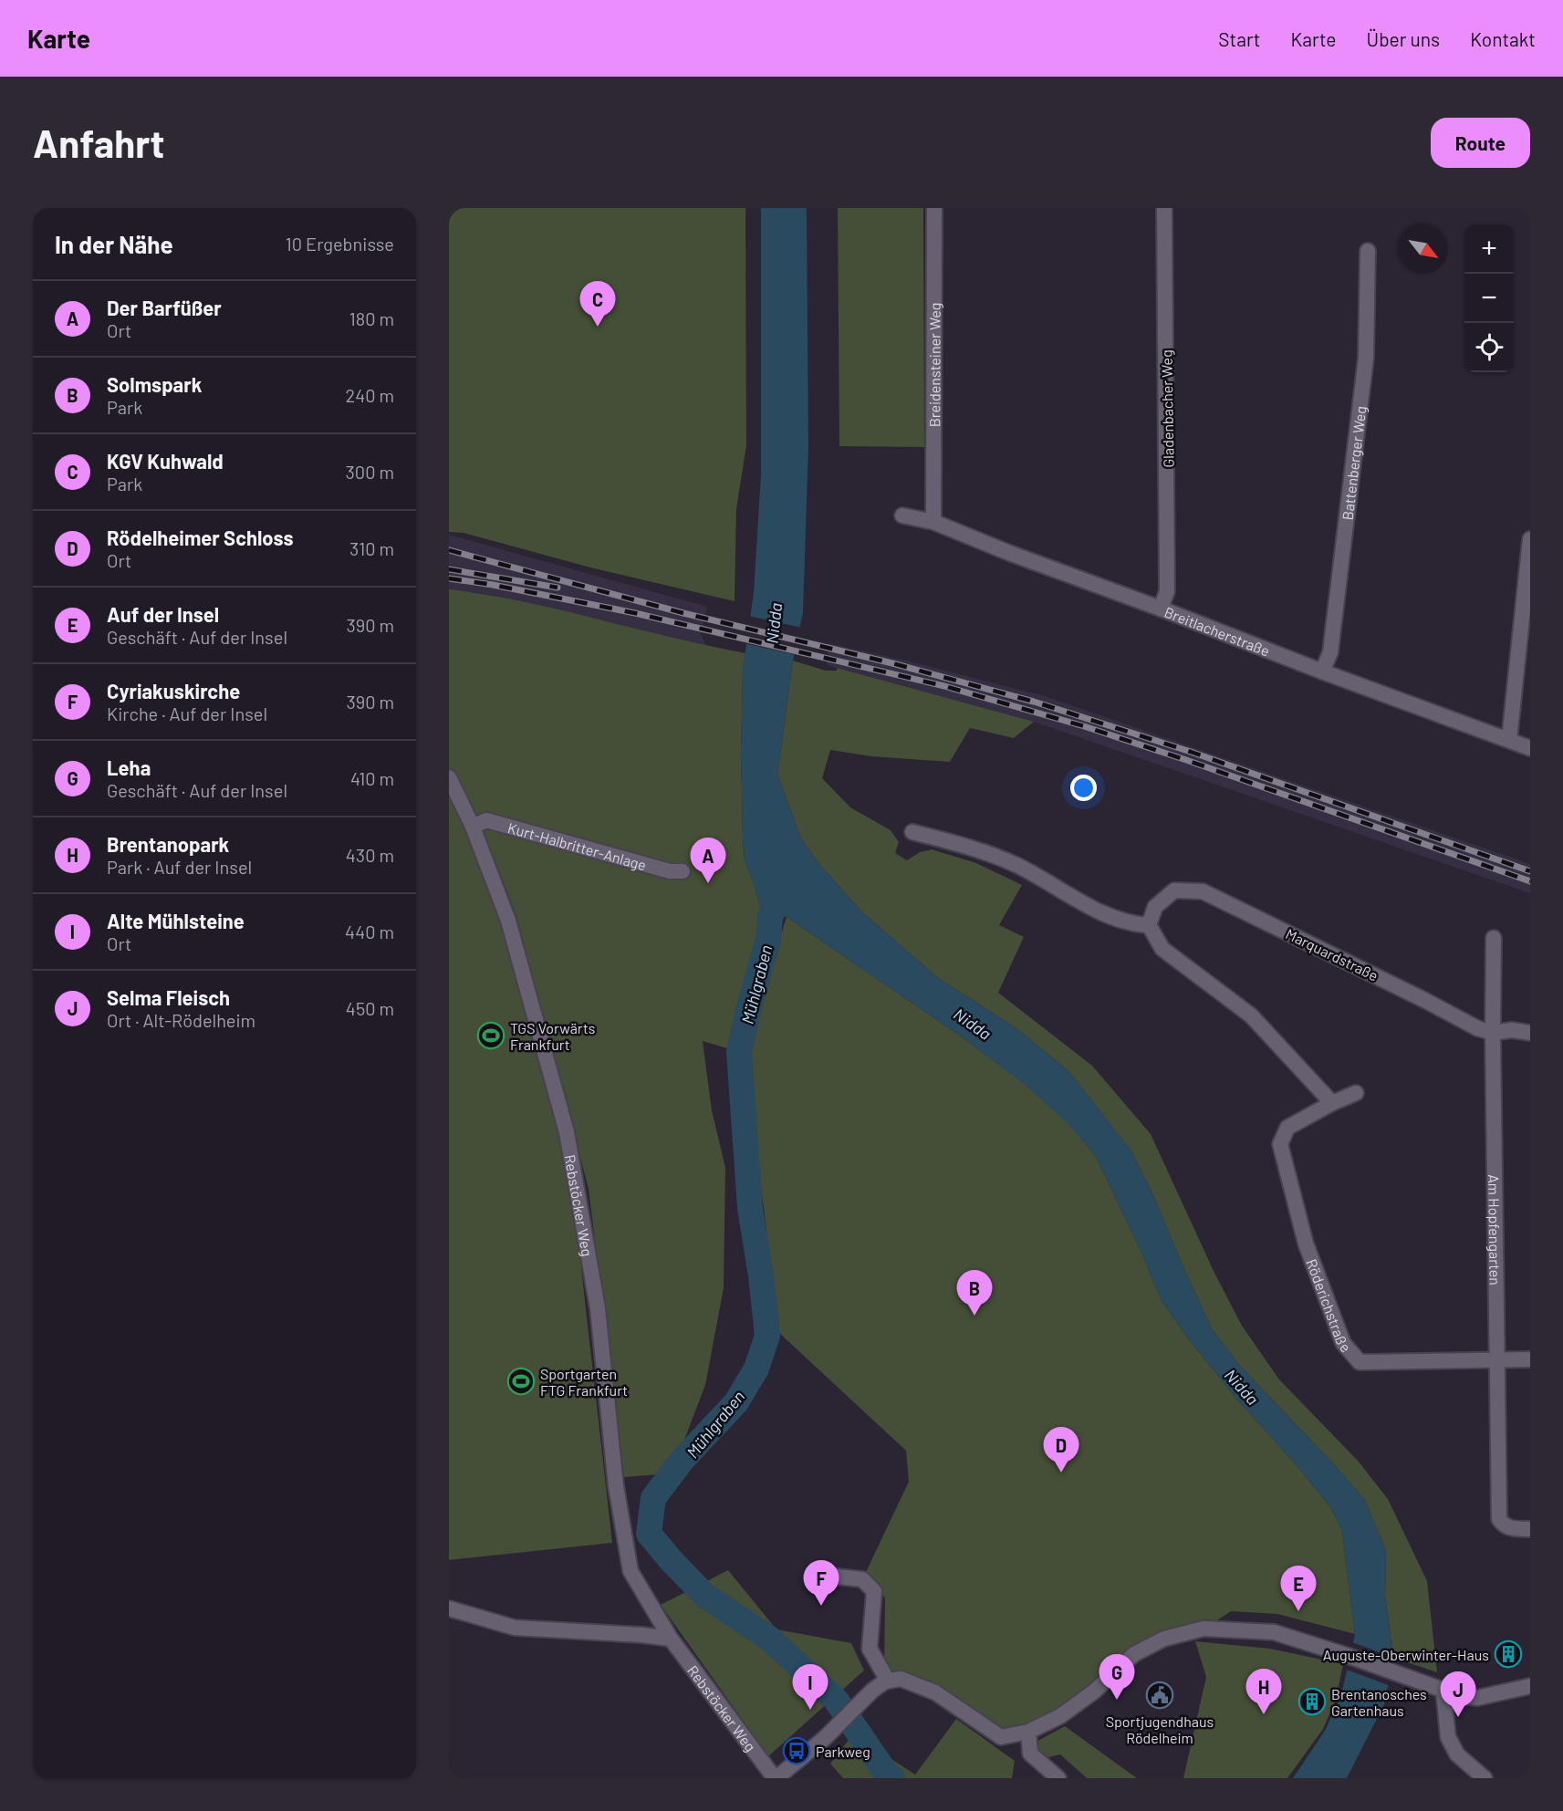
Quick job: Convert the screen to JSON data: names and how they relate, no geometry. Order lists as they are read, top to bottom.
{
  "streets": {
    "street": [
      "Breidensteiner Weg",
      "Gladenbacher Weg",
      "Battenberger Weg",
      "Breitlacherstraße",
      "Kurt-Halbritter-Anlage",
      "Marquardstraße",
      "Rebstöcker Weg",
      "Am Hopfengarten",
      "Röderichstraße"
    ]
  },
  "crossings": [
    ["Breidensteiner Weg", "Breitlacherstraße"],
    ["Gladenbacher Weg", "Breitlacherstraße"],
    ["Battenberger Weg", "Breitlacherstraße"],
    ["Kurt-Halbritter-Anlage", "Rebstöcker Weg"],
    ["Marquardstraße", "Am Hopfengarten"],
    ["Am Hopfengarten", "Röderichstraße"]
  ],
  "water": ["Nidda", "Mühlgraben"],
  "places": {
    "sports": ["TGS Vorwärts Frankfurt", "Sportgarten FTG Frankfurt"],
    "building": ["Auguste-Oberwinter-Haus", "Brentanosches Gartenhaus"],
    "public building": ["Sportjugendhaus Rödelheim"],
    "bus stop": ["Parkweg"]
  },
  "north": "bottom right",
  "page": {
    "header": "Karte",
    "nav": [
      "Start",
      "Karte",
      "Über uns",
      "Kontakt"
    ],
    "buttons": "Route",
    "title": "Anfahrt",
    "heading": ["In der Nähe", "10 Ergebnisse"],
    "map_buttons": ["+", "−"],
    "list": [
      {
        "mark": "A",
        "name": "Der Barfüßer",
        "note": "Ort",
        "value": "180 m"
      },
      {
        "mark": "B",
        "name": "Solmspark",
        "note": "Park",
        "value": "240 m"
      },
      {
        "mark": "C",
        "name": "KGV Kuhwald",
        "note": "Park",
        "value": "300 m"
      },
      {
        "mark": "D",
        "name": "Rödelheimer Schloss",
        "note": "Ort",
        "value": "310 m"
      },
      {
        "mark": "E",
        "name": "Auf der Insel",
        "note": "Geschäft · Auf der Insel",
        "value": "390 m"
      },
      {
        "mark": "F",
        "name": "Cyriakuskirche",
        "note": "Kirche · Auf der Insel",
        "value": "390 m"
      },
      {
        "mark": "G",
        "name": "Leha",
        "note": "Geschäft · Auf der Insel",
        "value": "410 m"
      },
      {
        "mark": "H",
        "name": "Brentanopark",
        "note": "Park · Auf der Insel",
        "value": "430 m"
      },
      {
        "mark": "I",
        "name": "Alte Mühlsteine",
        "note": "Ort",
        "value": "440 m"
      },
      {
        "mark": "J",
        "name": "Selma Fleisch",
        "note": "Ort · Alt-Rödelheim",
        "value": "450 m"
      }
    ],
    "pins": [
      "C",
      "A",
      "B",
      "D",
      "F",
      "E",
      "G",
      "I",
      "H",
      "J"
    ]
  }
}
